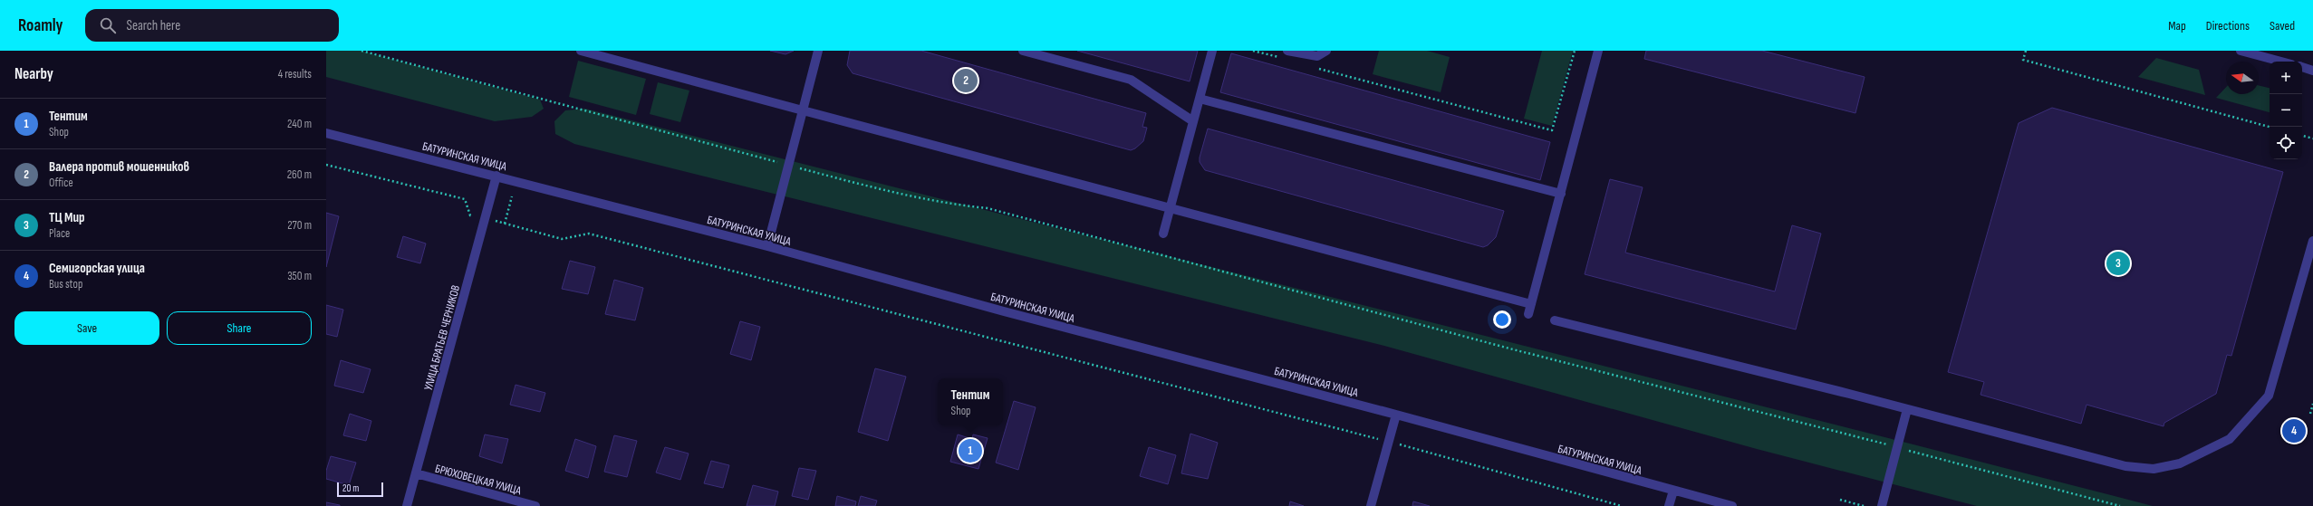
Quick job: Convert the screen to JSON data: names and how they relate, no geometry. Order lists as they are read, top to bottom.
{
  "streets": {
    "street": ["БАТУРИНСКАЯ УЛИЦА", "УЛИЦА БРАТЬЕВ ЧЕРНИКОВ", "БРЮХОВЕЦКАЯ УЛИЦА"]
  },
  "crossings": [
    ["БАТУРИНСКАЯ УЛИЦА", "УЛИЦА БРАТЬЕВ ЧЕРНИКОВ"],
    ["УЛИЦА БРАТЬЕВ ЧЕРНИКОВ", "БРЮХОВЕЦКАЯ УЛИЦА"]
  ],
  "scale_bar": "20 m",
  "north": "left",
  "page": {
    "header": "Roamly",
    "search": "Search here",
    "nav": ["Map", "Directions", "Saved"],
    "heading": ["Nearby", "4 results"],
    "map_buttons": ["+", "−"],
    "pins": [
      "2",
      "3",
      "4",
      "1"
    ],
    "list": [
      {
        "mark": "1",
        "name": "Тентим",
        "note": "Shop",
        "value": "240 m"
      },
      {
        "mark": "2",
        "name": "Валера против мошенников",
        "note": "Office",
        "value": "260 m"
      },
      {
        "mark": "3",
        "name": "ТЦ Мир",
        "note": "Place",
        "value": "270 m"
      },
      {
        "mark": "4",
        "name": "Семигорская улица",
        "note": "Bus stop",
        "value": "350 m"
      }
    ],
    "buttons": ["Save", "Share"],
    "popup": ["Тентим", "Shop"],
    "scale": "20 m"
  }
}
